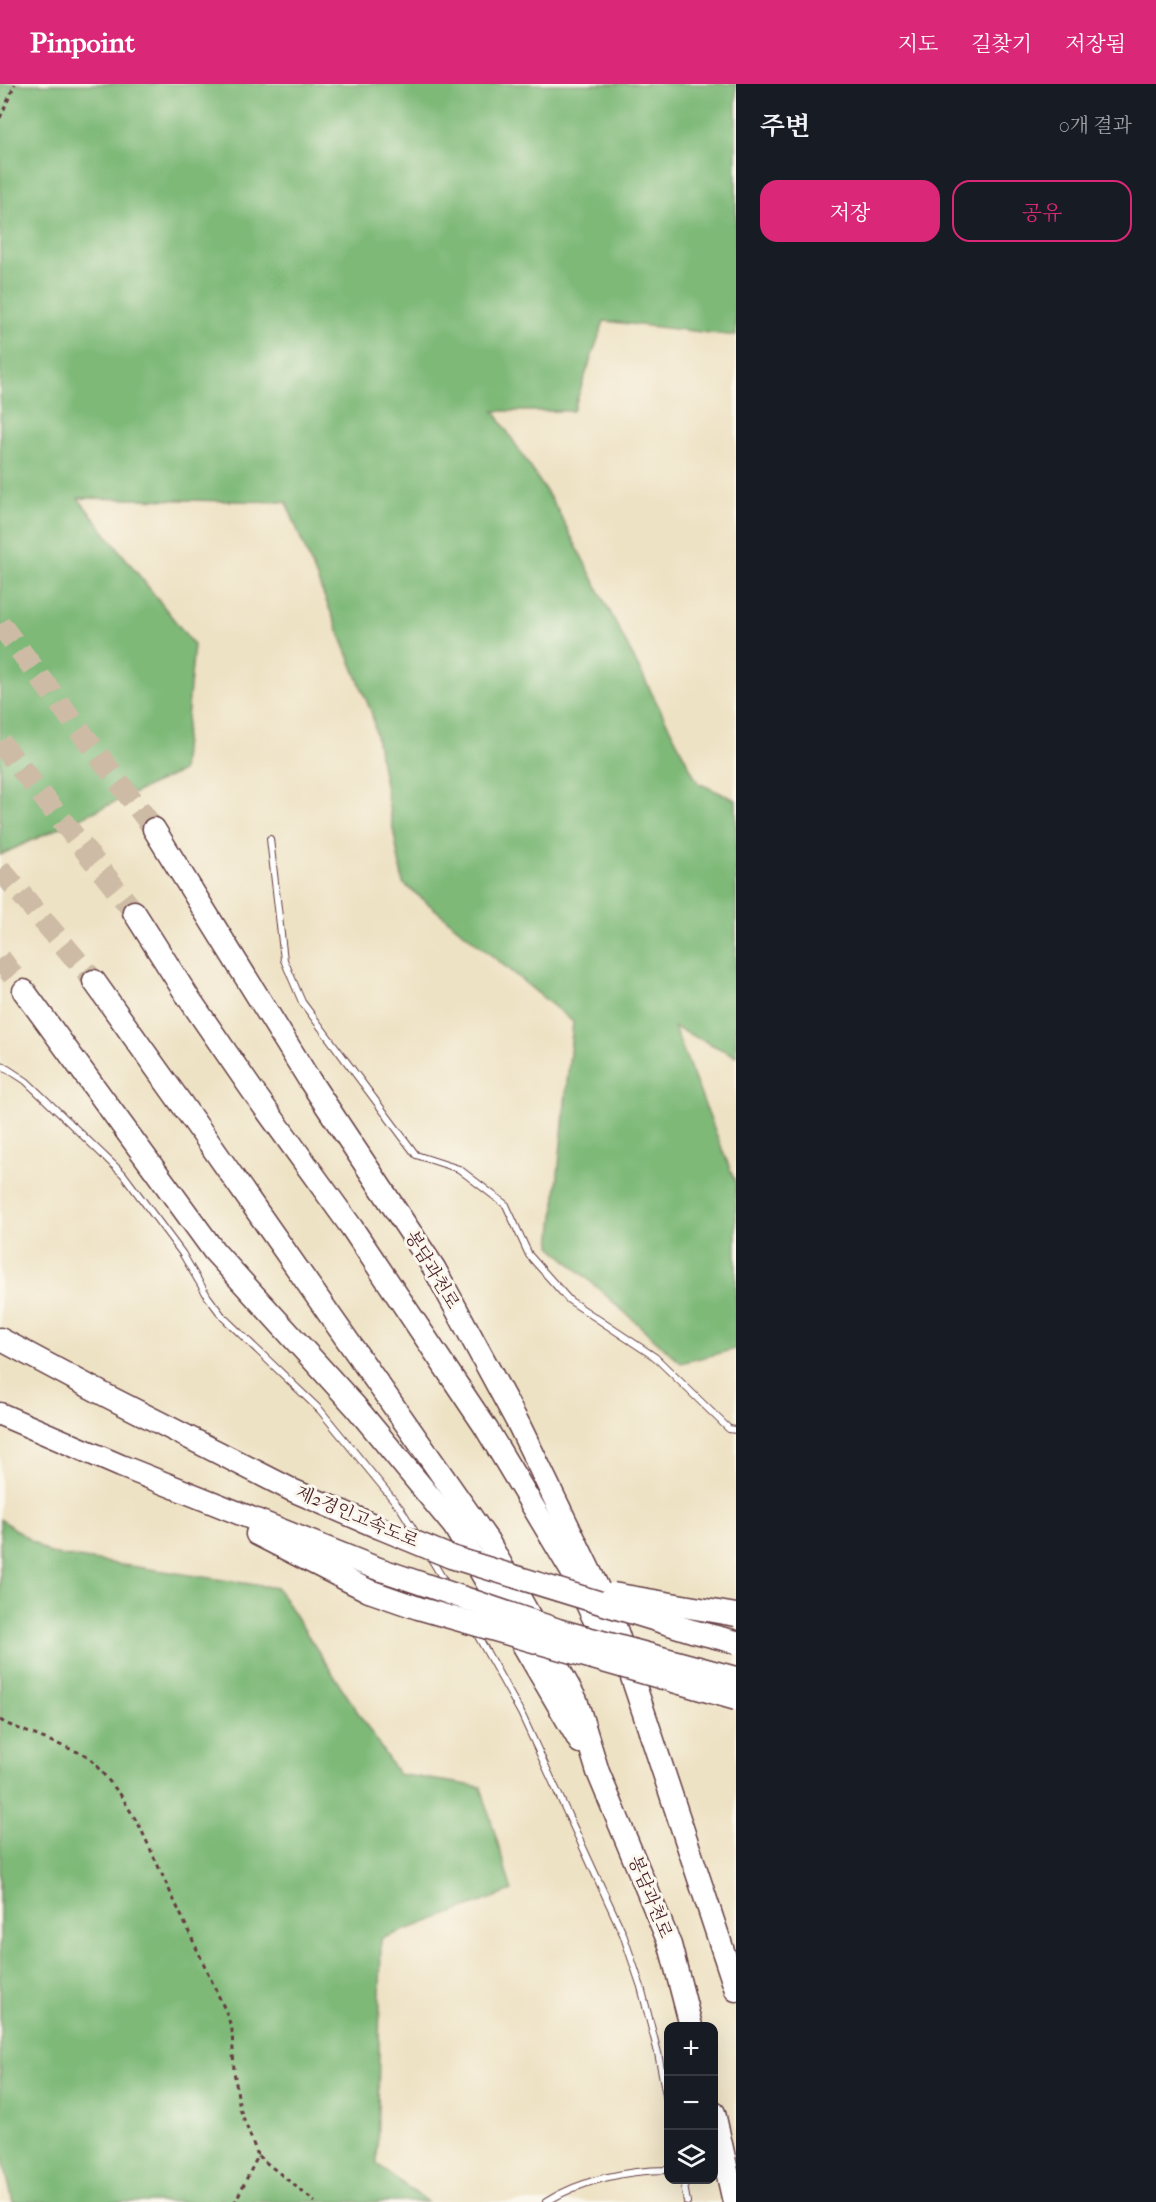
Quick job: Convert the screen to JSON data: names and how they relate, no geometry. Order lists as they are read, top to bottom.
{
  "streets": {
    "highway": ["봉담과천로", "제2경인고속도로"]
  },
  "page": {
    "header": "Pinpoint",
    "nav": ["지도", "길찾기", "저장됨"],
    "heading": ["주변", "0개 결과"],
    "buttons": ["저장", "공유"],
    "map_buttons": ["+", "−"]
  }
}
